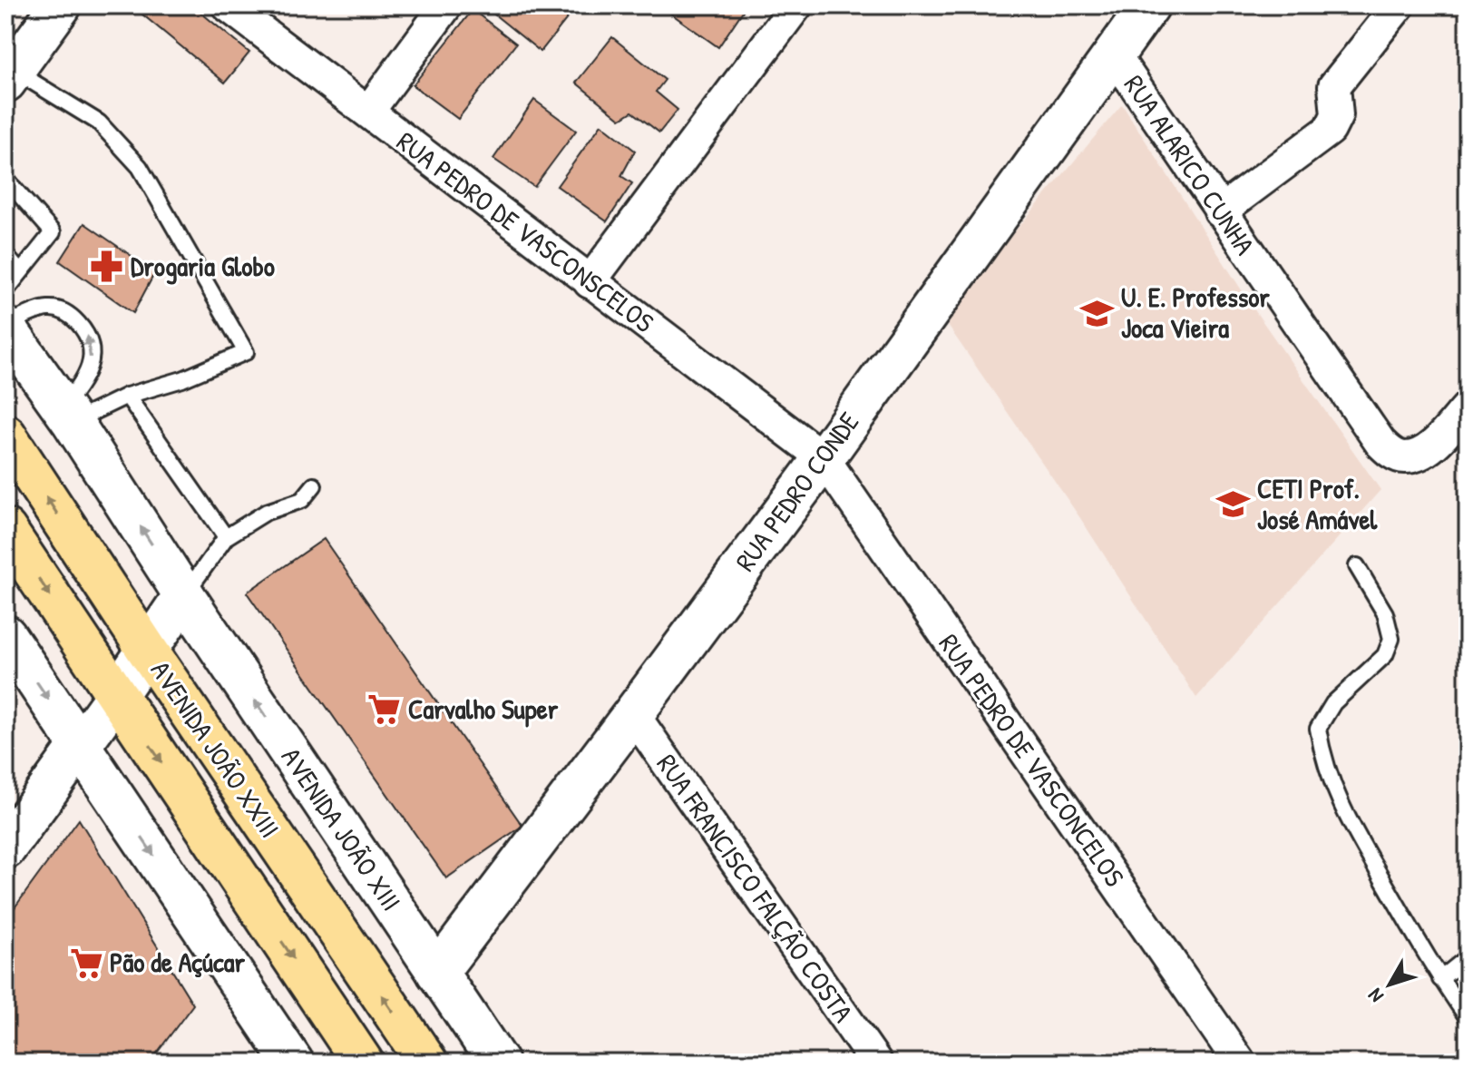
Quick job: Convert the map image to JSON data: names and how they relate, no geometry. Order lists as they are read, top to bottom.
{
  "streets": {
    "main road": ["AVENIDA JOÃO XXIII"],
    "street": [
      "RUA ALARICO CUNHA",
      "RUA PEDRO DE VASCONSCELOS",
      "RUA PEDRO CONDE",
      "RUA PEDRO DE VASCONCELOS",
      "AVENIDA JOÃO XIII",
      "RUA FRANCISCO FALÇÃO COSTA"
    ]
  },
  "crossings": [
    ["RUA ALARICO CUNHA", "RUA PEDRO CONDE"],
    ["RUA PEDRO DE VASCONSCELOS", "RUA PEDRO CONDE"],
    ["RUA PEDRO DE VASCONSCELOS", "RUA PEDRO DE VASCONCELOS"],
    ["RUA PEDRO CONDE", "RUA PEDRO DE VASCONCELOS"],
    ["RUA PEDRO CONDE", "AVENIDA JOÃO XIII"],
    ["RUA PEDRO CONDE", "RUA FRANCISCO FALÇÃO COSTA"]
  ],
  "places": {
    "pharmacy": ["Drogaria Globo"],
    "school or university": ["U. E. Professor Joca Vieira", "CETI Prof. José Amável"],
    "supermarket": ["Carvalho Super", "Pão de Açúcar"]
  },
  "north": "bottom left"
}
